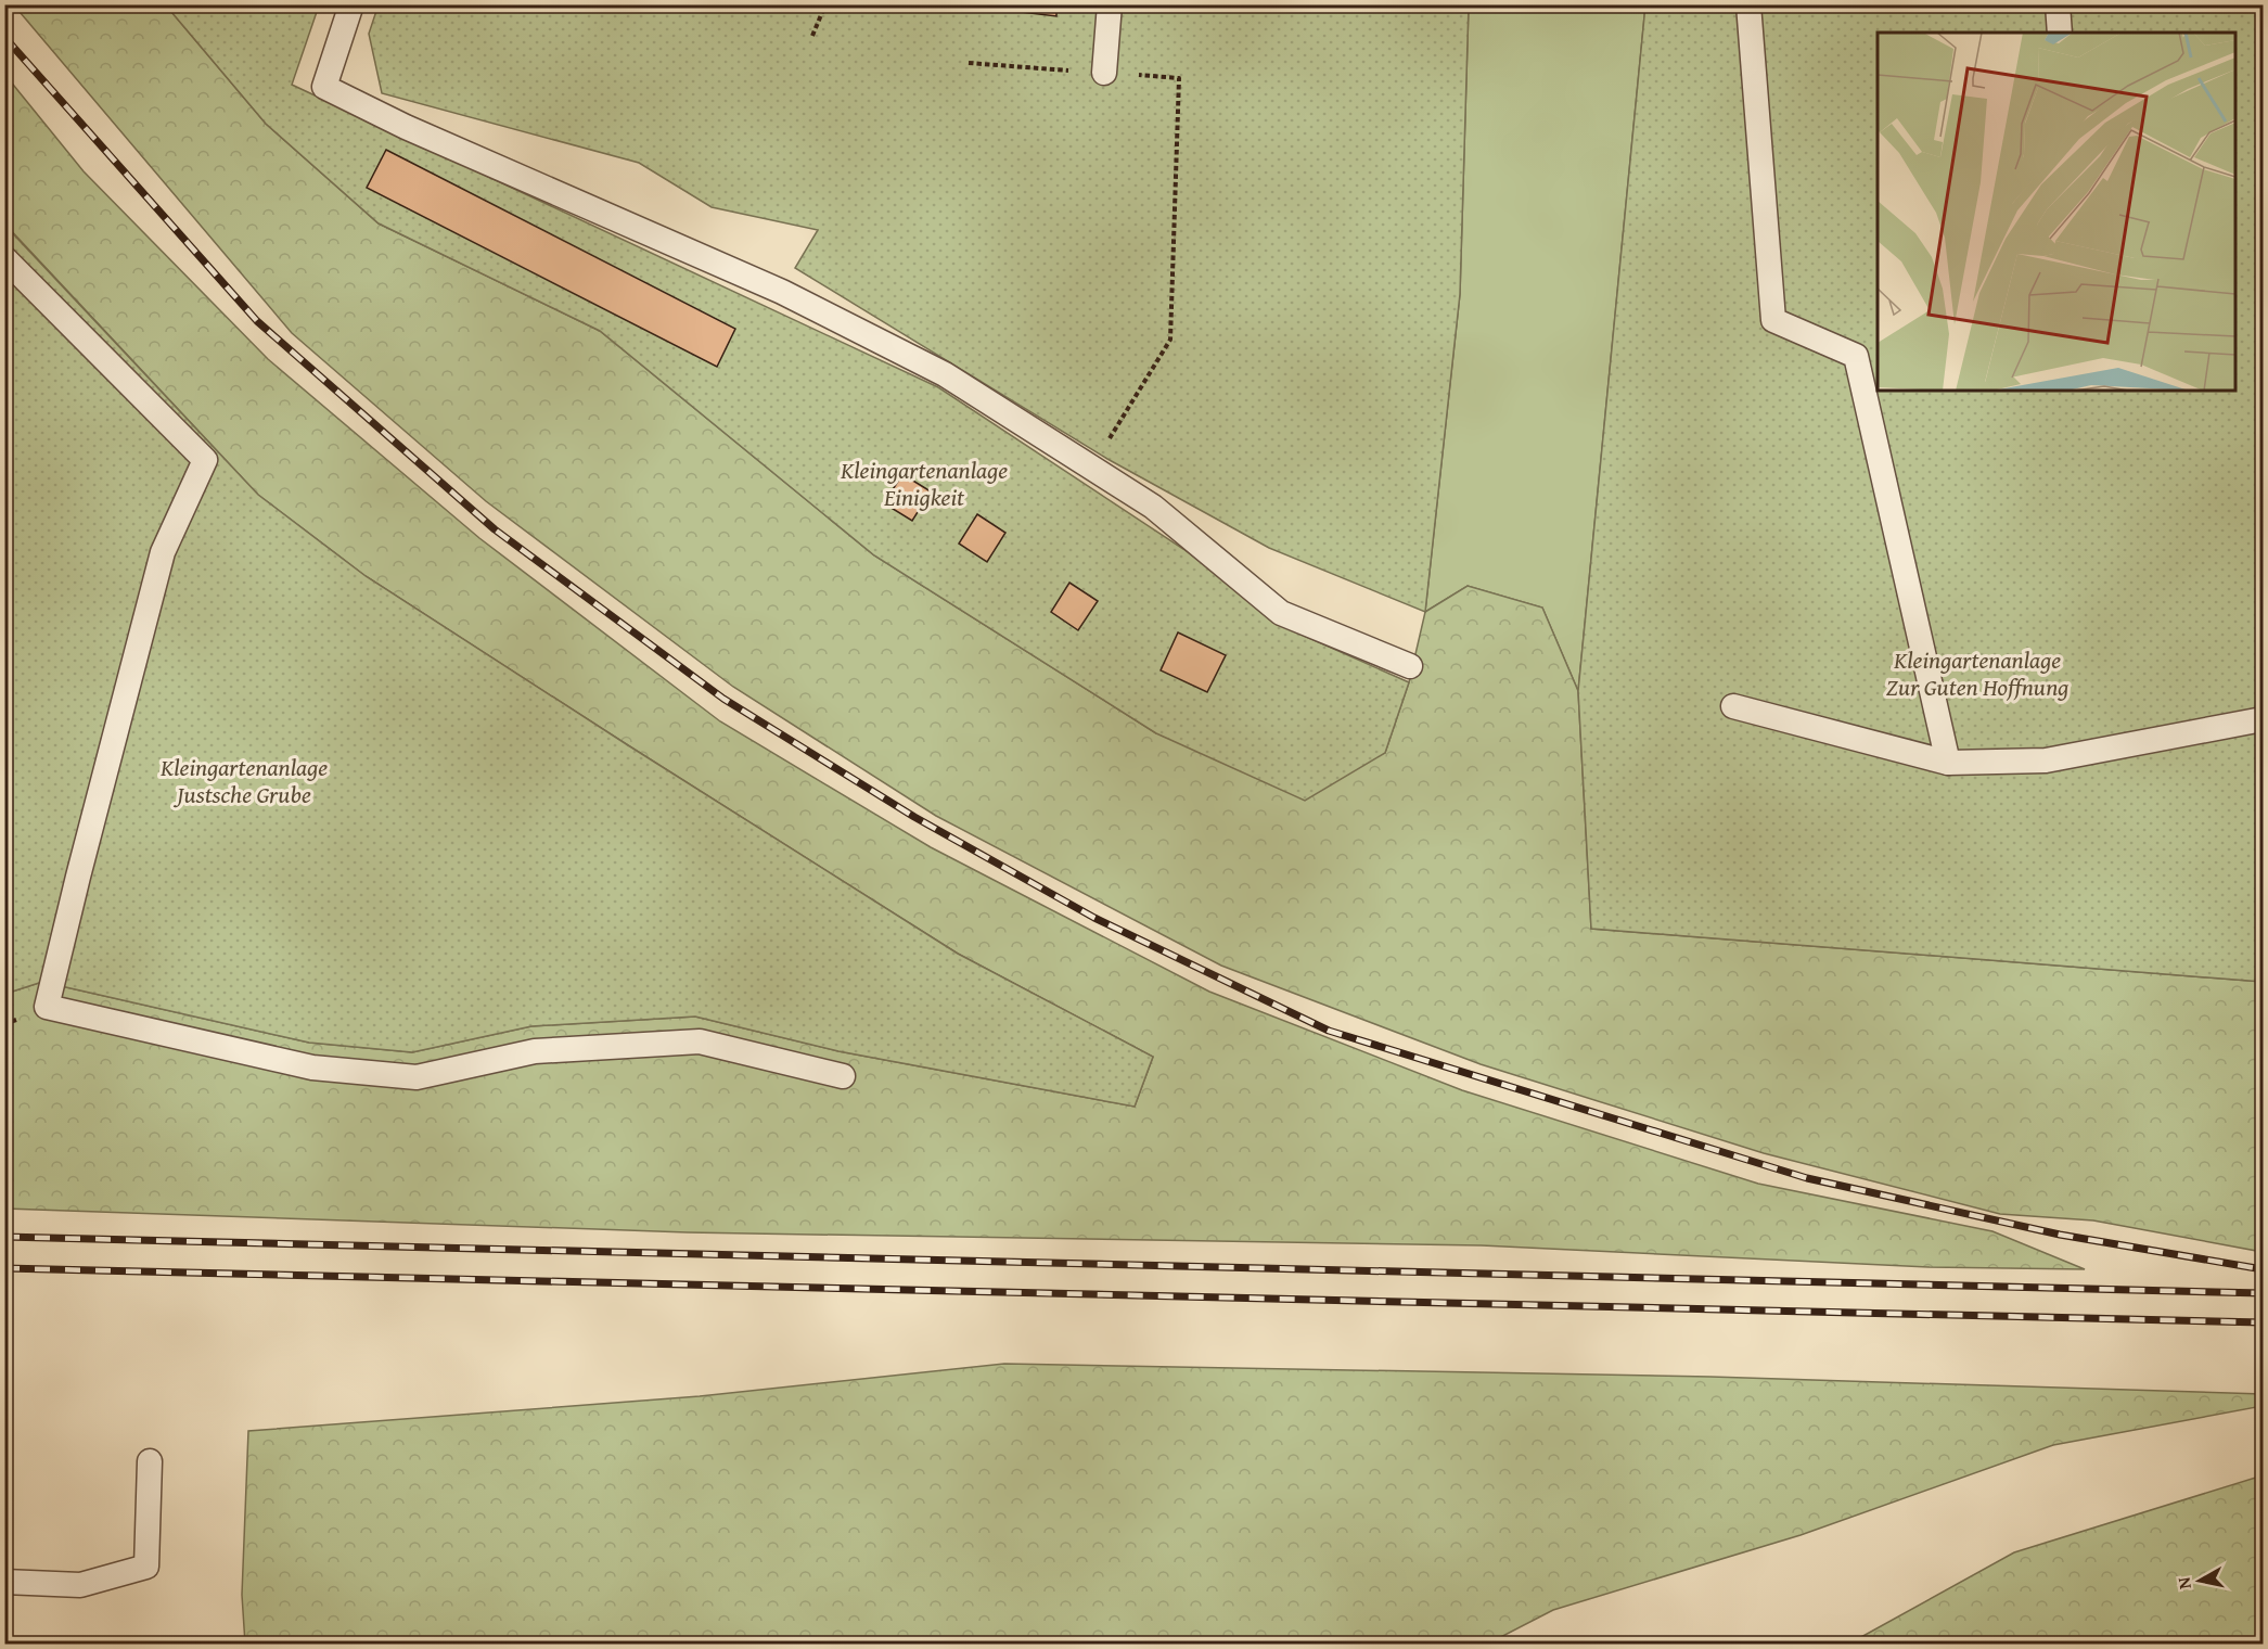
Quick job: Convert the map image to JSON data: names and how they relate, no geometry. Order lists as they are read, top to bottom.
{
  "parks": ["Kleingartenanlage Einigkeit", "Kleingartenanlage Zur Guten Hoffnung", "Kleingartenanlage Justsche Grube"],
  "north": "left"
}
